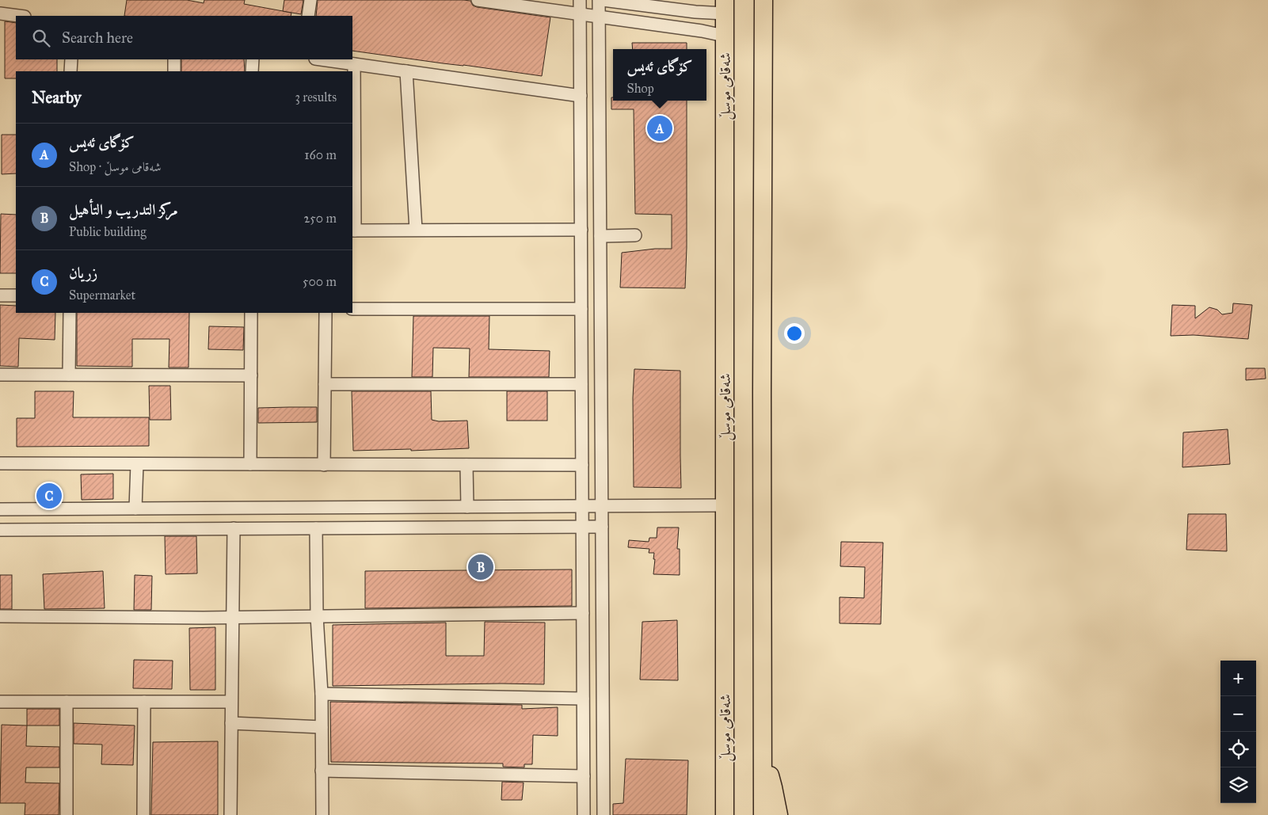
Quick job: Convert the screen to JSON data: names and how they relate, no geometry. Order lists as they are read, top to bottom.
{
  "streets": {
    "highway": ["شەقامی موسڵ"]
  },
  "page": {
    "search": "Search here",
    "popup": ["کۆگای ئەیس", "Shop"],
    "heading": ["Nearby", "3 results"],
    "pins": ["A", "C", "B"],
    "list": [
      {
        "mark": "A",
        "name": "کۆگای ئەیس",
        "note": "Shop · شەقامی موسڵ",
        "value": "160 m"
      },
      {
        "mark": "B",
        "name": "مركز التدريب و التأهيل",
        "note": "Public building",
        "value": "250 m"
      },
      {
        "mark": "C",
        "name": "زریان",
        "note": "Supermarket",
        "value": "500 m"
      }
    ],
    "map_buttons": ["+", "−"]
  }
}
